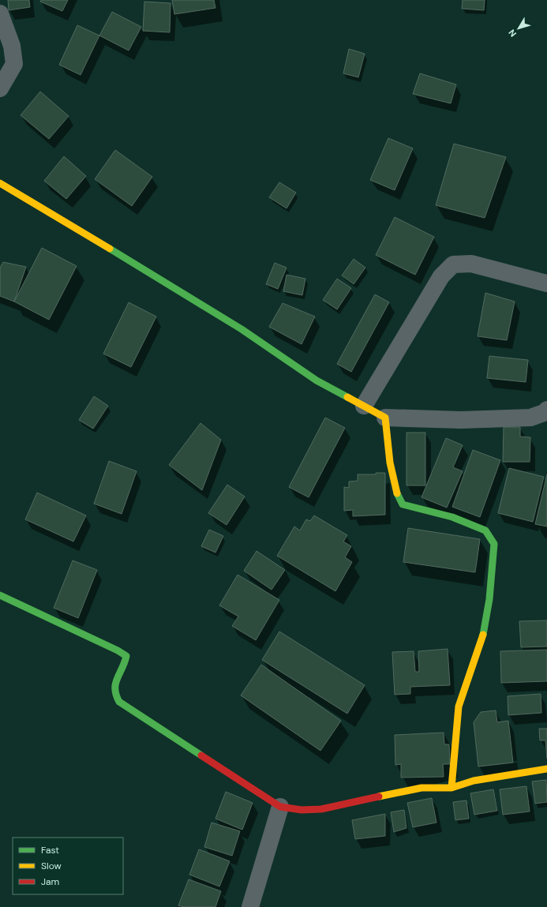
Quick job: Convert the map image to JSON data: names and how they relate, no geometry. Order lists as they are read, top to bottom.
{
  "legend": ["Fast", "Slow", "Jam"],
  "north": "bottom left"
}
